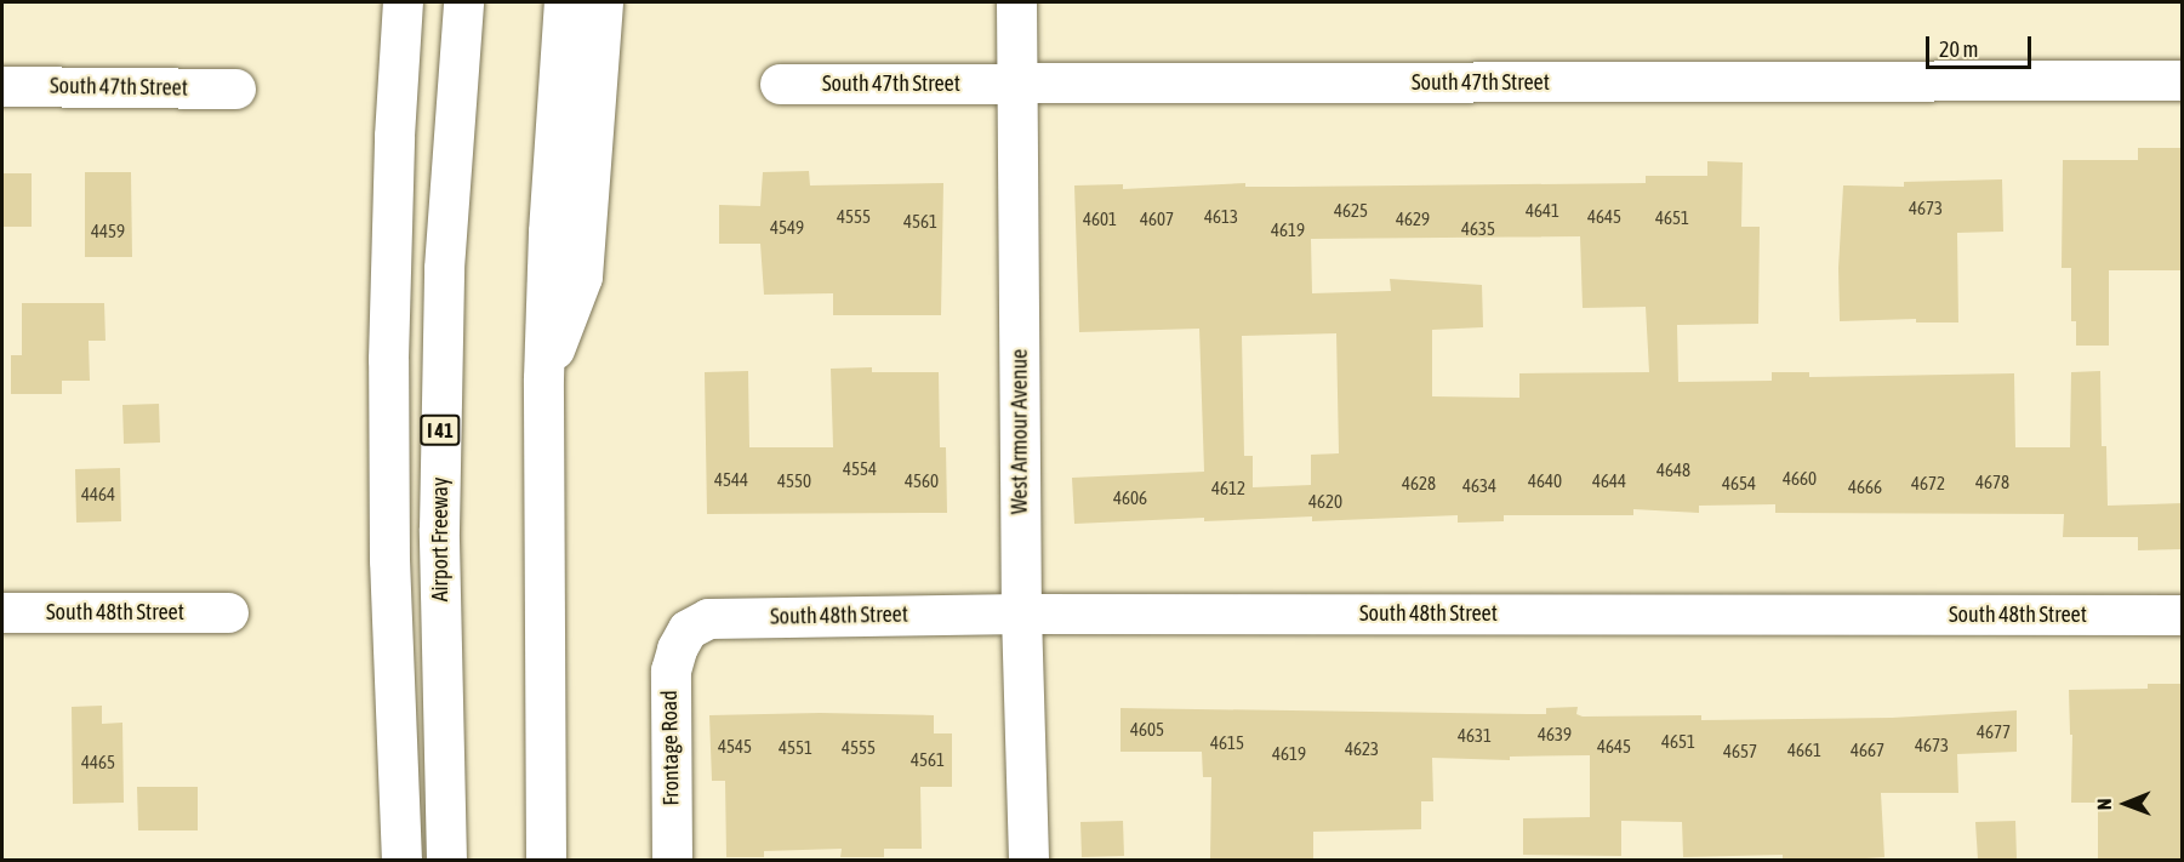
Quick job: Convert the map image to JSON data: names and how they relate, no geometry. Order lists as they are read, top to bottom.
{
  "streets": {
    "main road": [
      "South 47th Street",
      "I 41",
      "West Armour Avenue",
      "Airport Freeway",
      "South 48th Street",
      "Frontage Road"
    ]
  },
  "crossings": [
    ["South 47th Street", "West Armour Avenue"],
    ["West Armour Avenue", "South 48th Street"],
    ["South 48th Street", "Frontage Road"]
  ],
  "house_numbers": [
    "4673",
    "4625",
    "4641",
    "4555",
    "4613",
    "4645",
    "4651",
    "4601",
    "4607",
    "4629",
    "4561",
    "4549",
    "4635",
    "4619",
    "4459",
    "4554",
    "4648",
    "4660",
    "4544",
    "4550",
    "4560",
    "4640",
    "4644",
    "4678",
    "4628",
    "4654",
    "4672",
    "4634",
    "4666",
    "4612",
    "4464",
    "4606",
    "4620",
    "4605",
    "4677",
    "4639",
    "4631",
    "4651",
    "4615",
    "4673",
    "4545",
    "4645",
    "4551",
    "4555",
    "4623",
    "4661",
    "4667",
    "4657",
    "4619",
    "4561",
    "4465"
  ],
  "scale_bar": "20 m",
  "north": "left"
}
